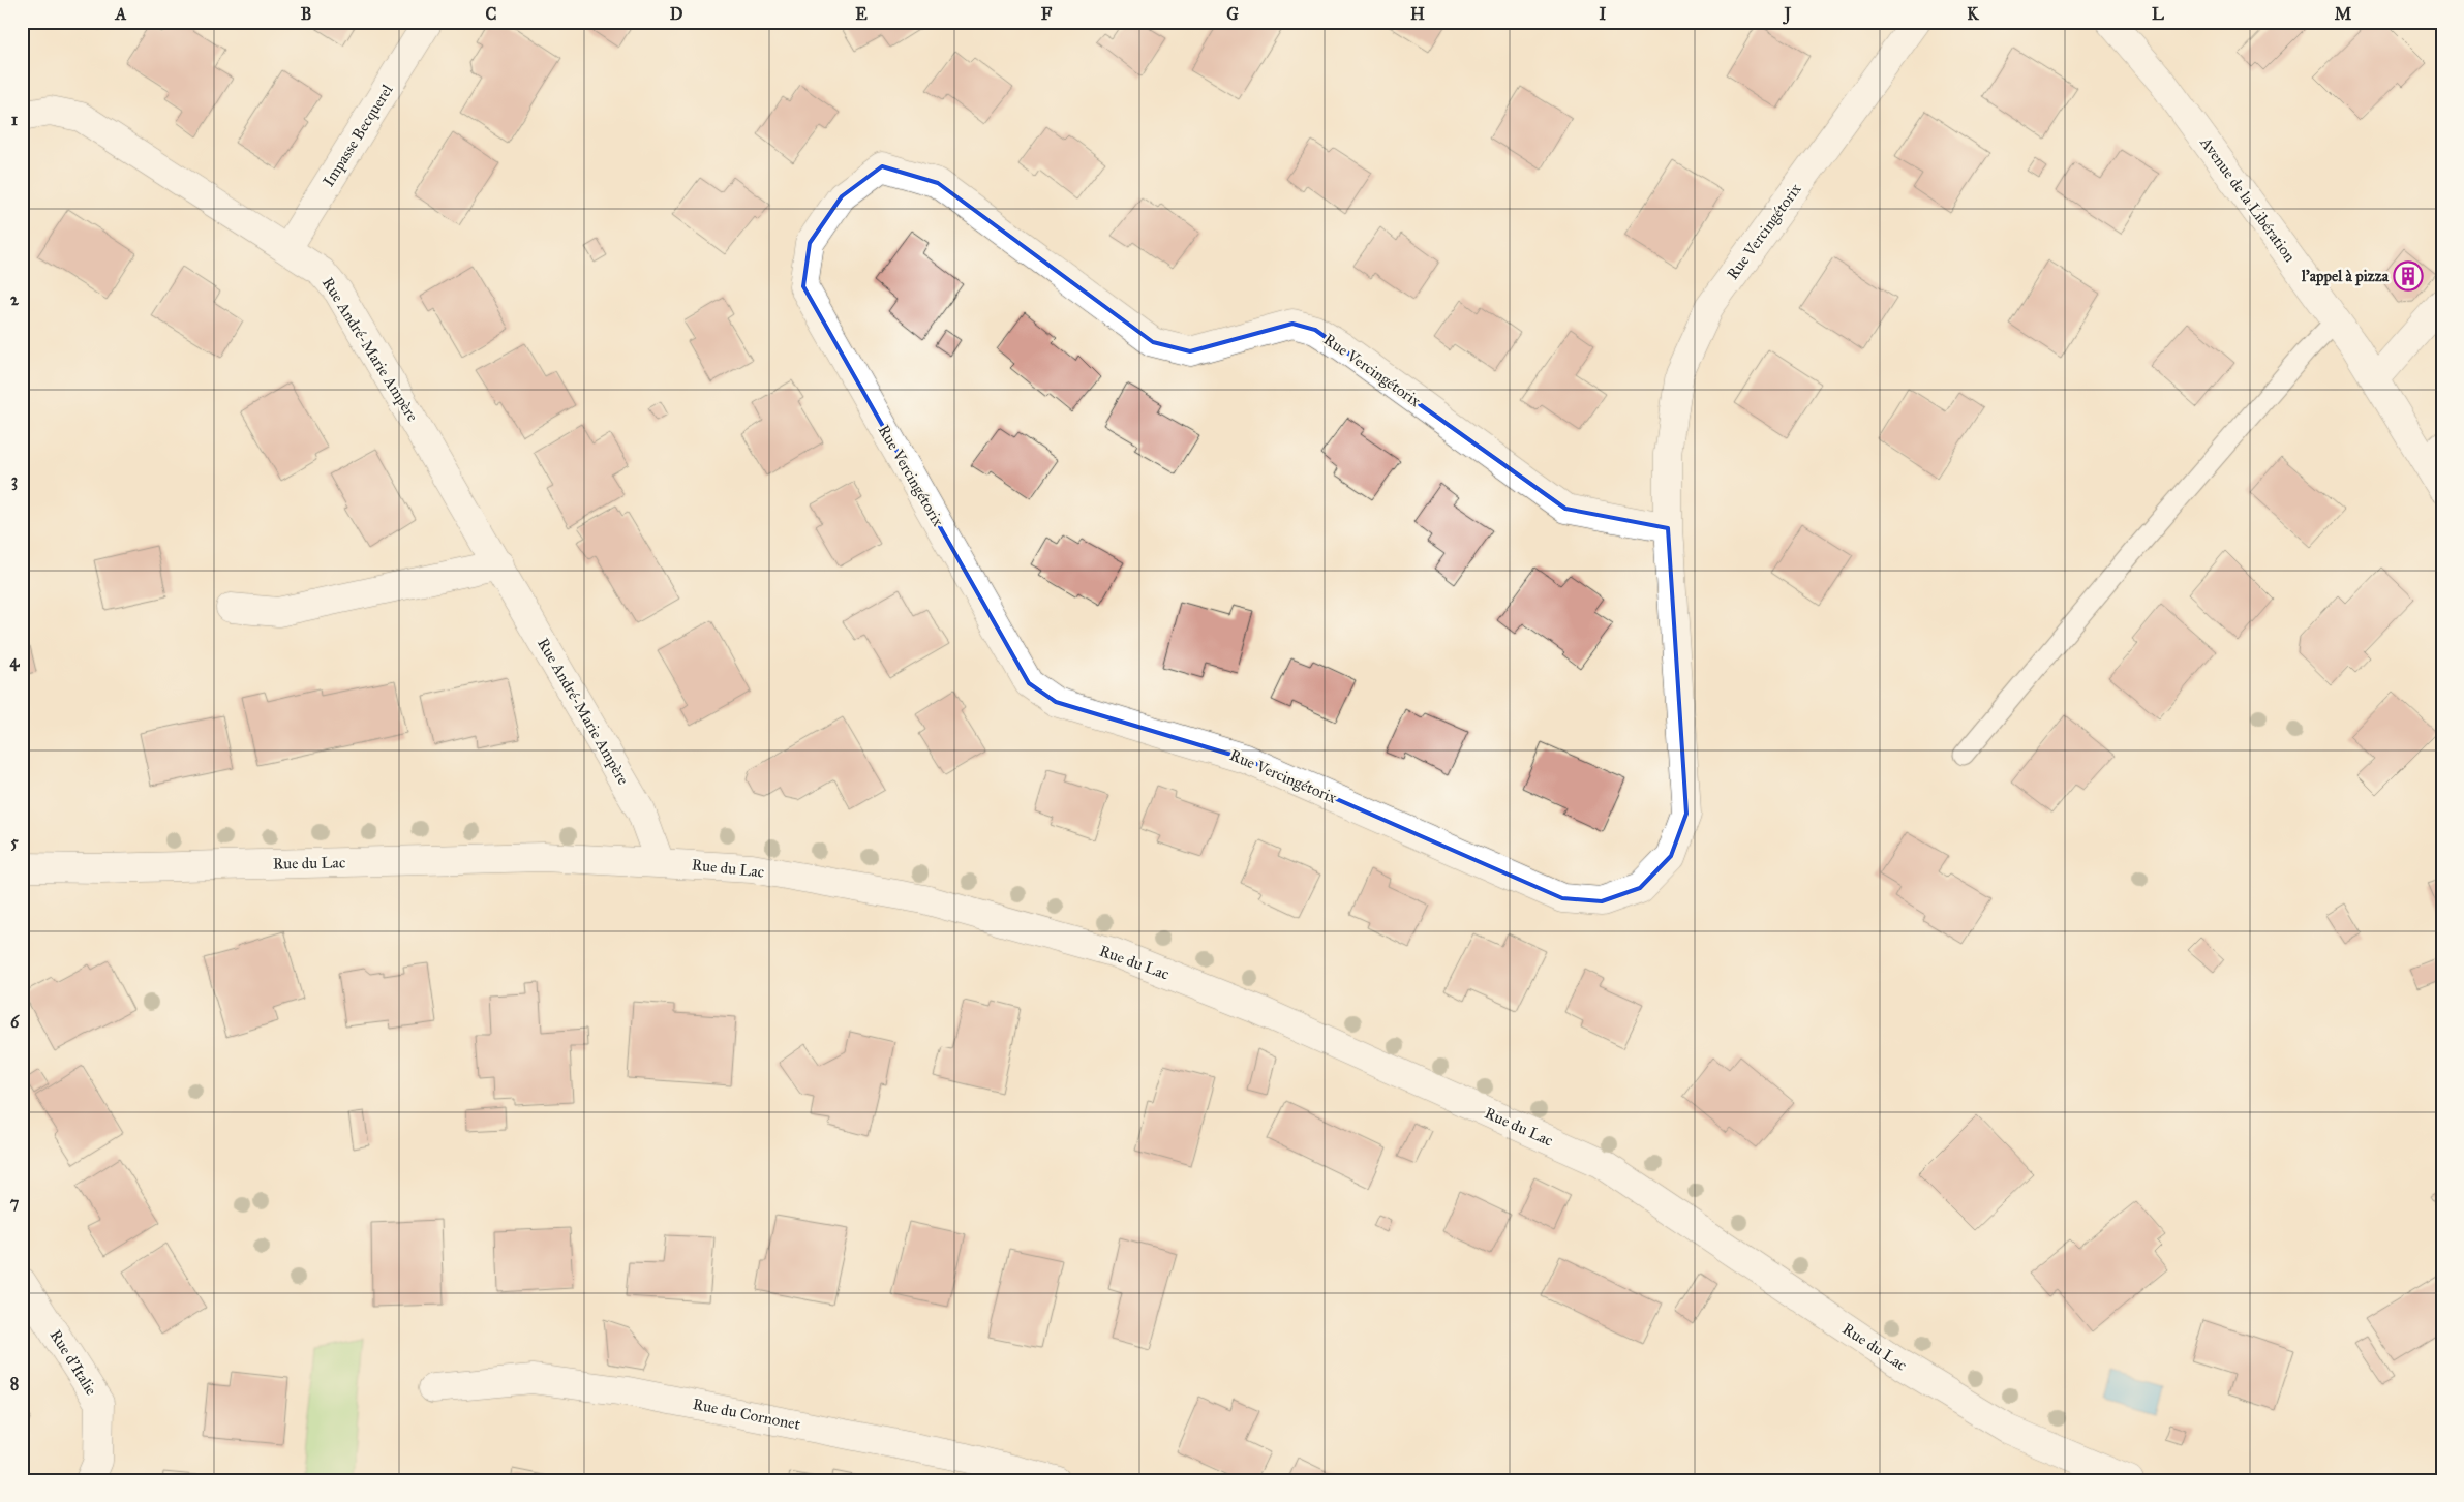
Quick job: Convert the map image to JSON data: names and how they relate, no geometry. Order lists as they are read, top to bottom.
{
  "streets": {
    "street": [
      "Impasse Becquerel",
      "Avenue de la Libération",
      "Rue Vercingétorix",
      "Rue André-Marie Ampère",
      "Rue du Lac",
      "Rue d'Italie",
      "Rue du Cornonet"
    ]
  },
  "crossings": [
    ["Impasse Becquerel", "Rue André-Marie Ampère"],
    ["Rue André-Marie Ampère", "Rue du Lac"]
  ],
  "places": {
    "building": ["l'appel à pizza"]
  },
  "grid": {
    "columns": [
      "A",
      "B",
      "C",
      "D",
      "E",
      "F",
      "G",
      "H",
      "I",
      "J",
      "K",
      "L",
      "M"
    ],
    "rows": [
      "1",
      "2",
      "3",
      "4",
      "5",
      "6",
      "7",
      "8"
    ]
  }
}
